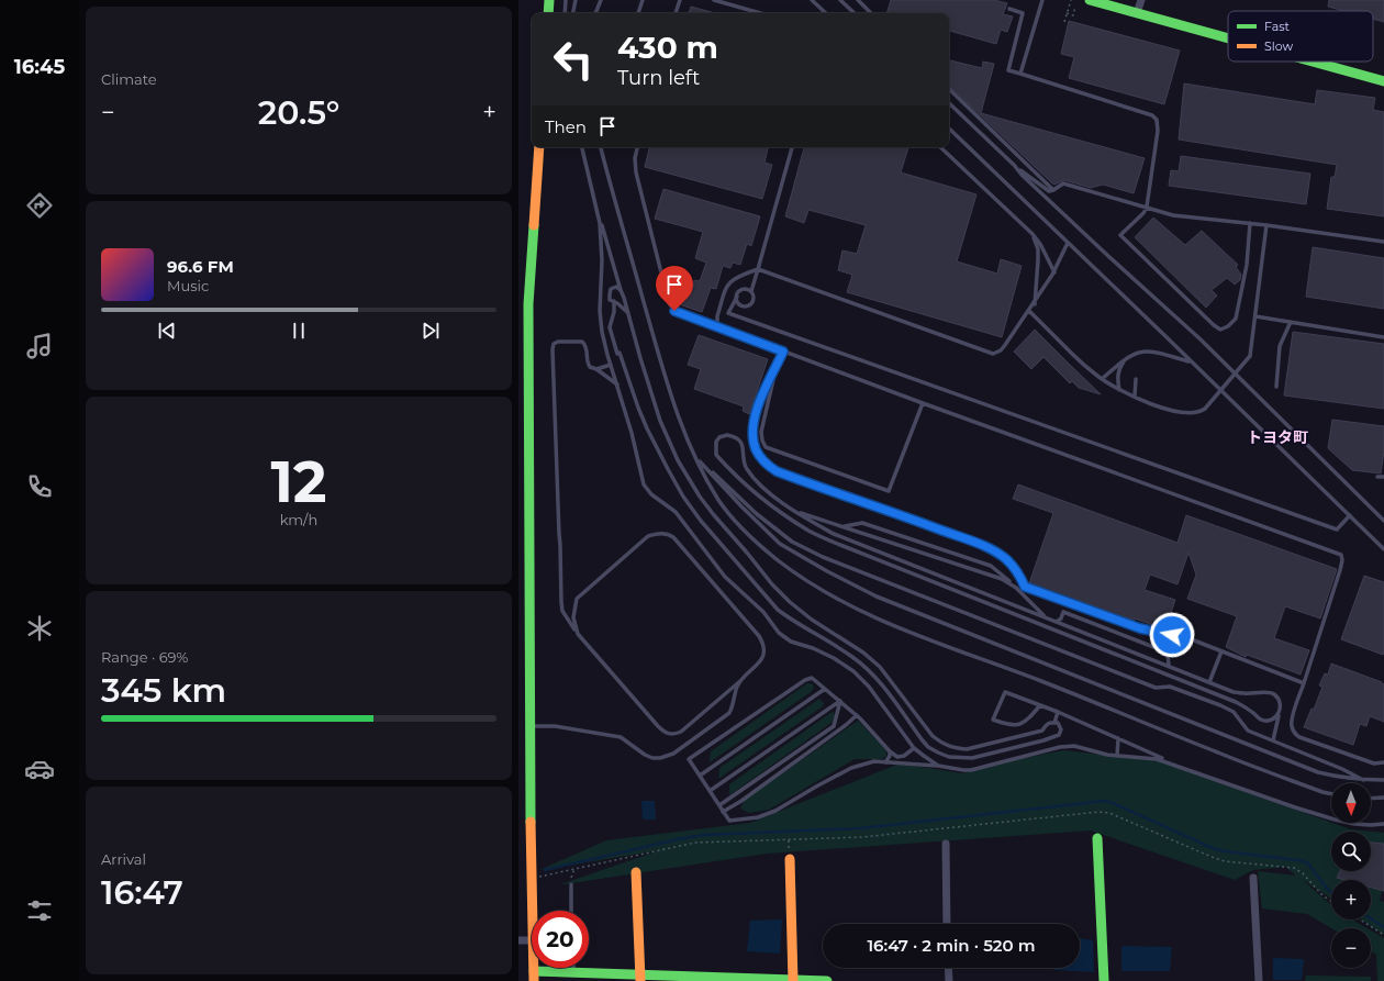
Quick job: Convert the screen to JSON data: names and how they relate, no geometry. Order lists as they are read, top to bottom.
{
  "districts": ["トヨタ町"],
  "legend": ["Fast", "Slow"],
  "north": "bottom",
  "page": {
    "tabs": "16:45",
    "tile": [
      "Climate",
      ["12", "km/h"],
      ["Range · 69%", "345 km"],
      ["Arrival", "16:47"]
    ],
    "turn": ["430 m", "Turn left"],
    "heat": ["−", "20.5°", "+"],
    "then": "Then",
    "song": ["96.6 FM", "Music"],
    "map_buttons": ["+", "−"],
    "limit": "20",
    "trip": "16:47 · 2 min · 520 m"
  }
}
